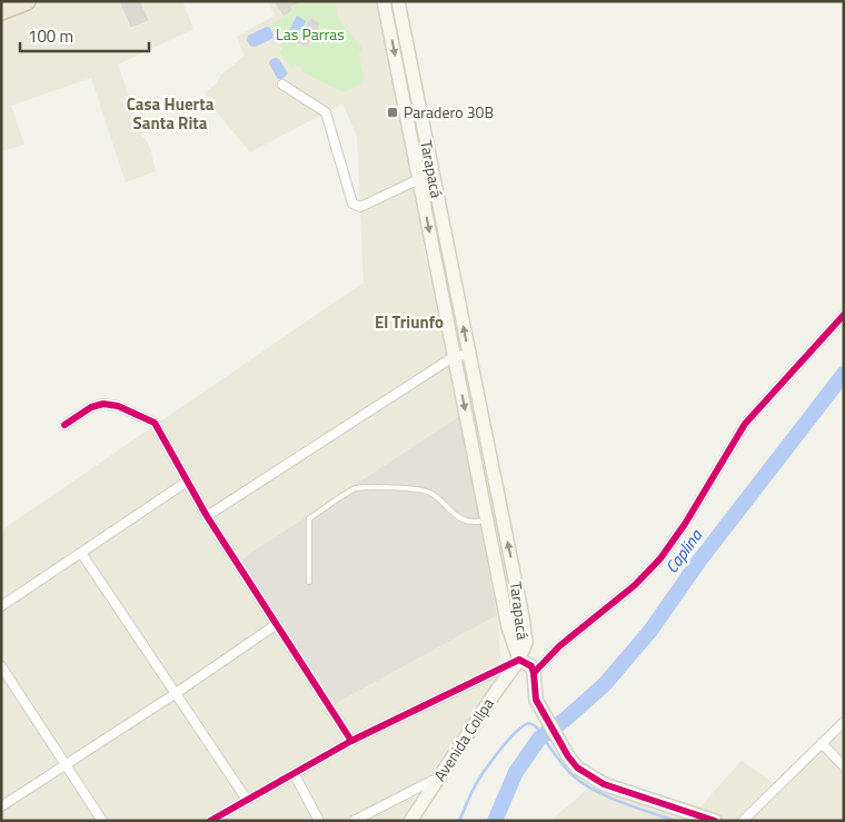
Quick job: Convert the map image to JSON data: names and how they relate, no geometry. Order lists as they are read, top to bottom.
{
  "streets": {
    "main road": ["Tarapacá", "Avenida Collpa"]
  },
  "crossings": [
    ["Tarapacá", "Avenida Collpa"]
  ],
  "districts": ["Casa Huerta Santa Rita", "El Triunfo"],
  "water": ["Caplina"],
  "parks": ["Las Parras"],
  "places": {
    "transit": ["Paradero 30B"]
  },
  "scale_bar": "100 m"
}
